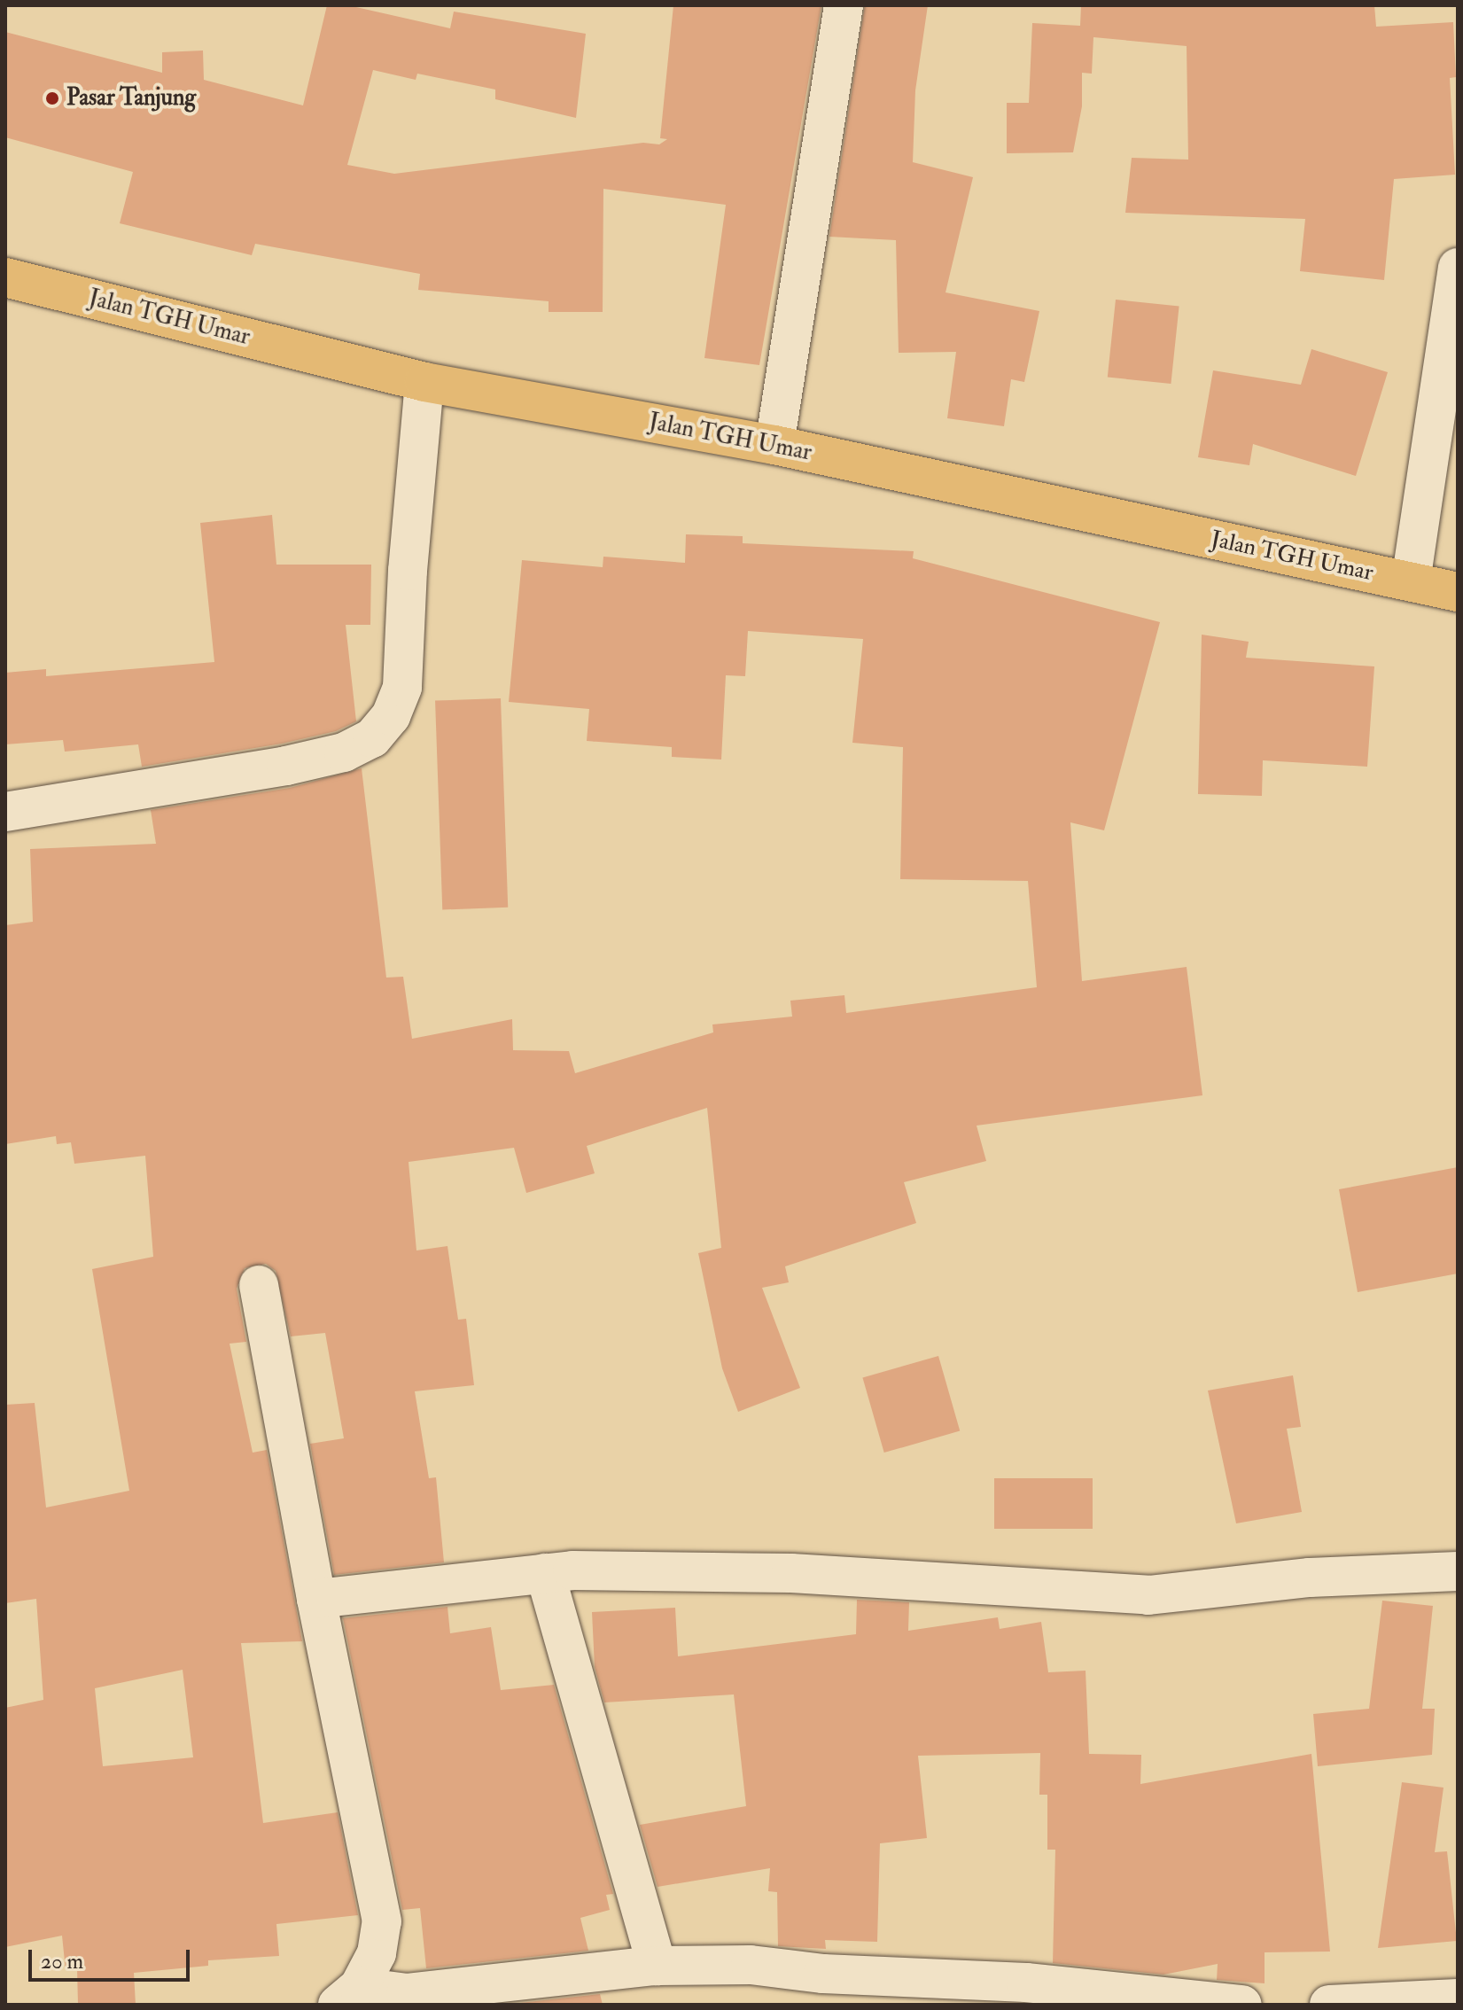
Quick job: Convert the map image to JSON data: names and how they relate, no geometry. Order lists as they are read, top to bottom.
{
  "streets": {
    "main road": ["Jalan TGH Umar"]
  },
  "places": ["Pasar Tanjung"],
  "scale_bar": "20 m"
}
